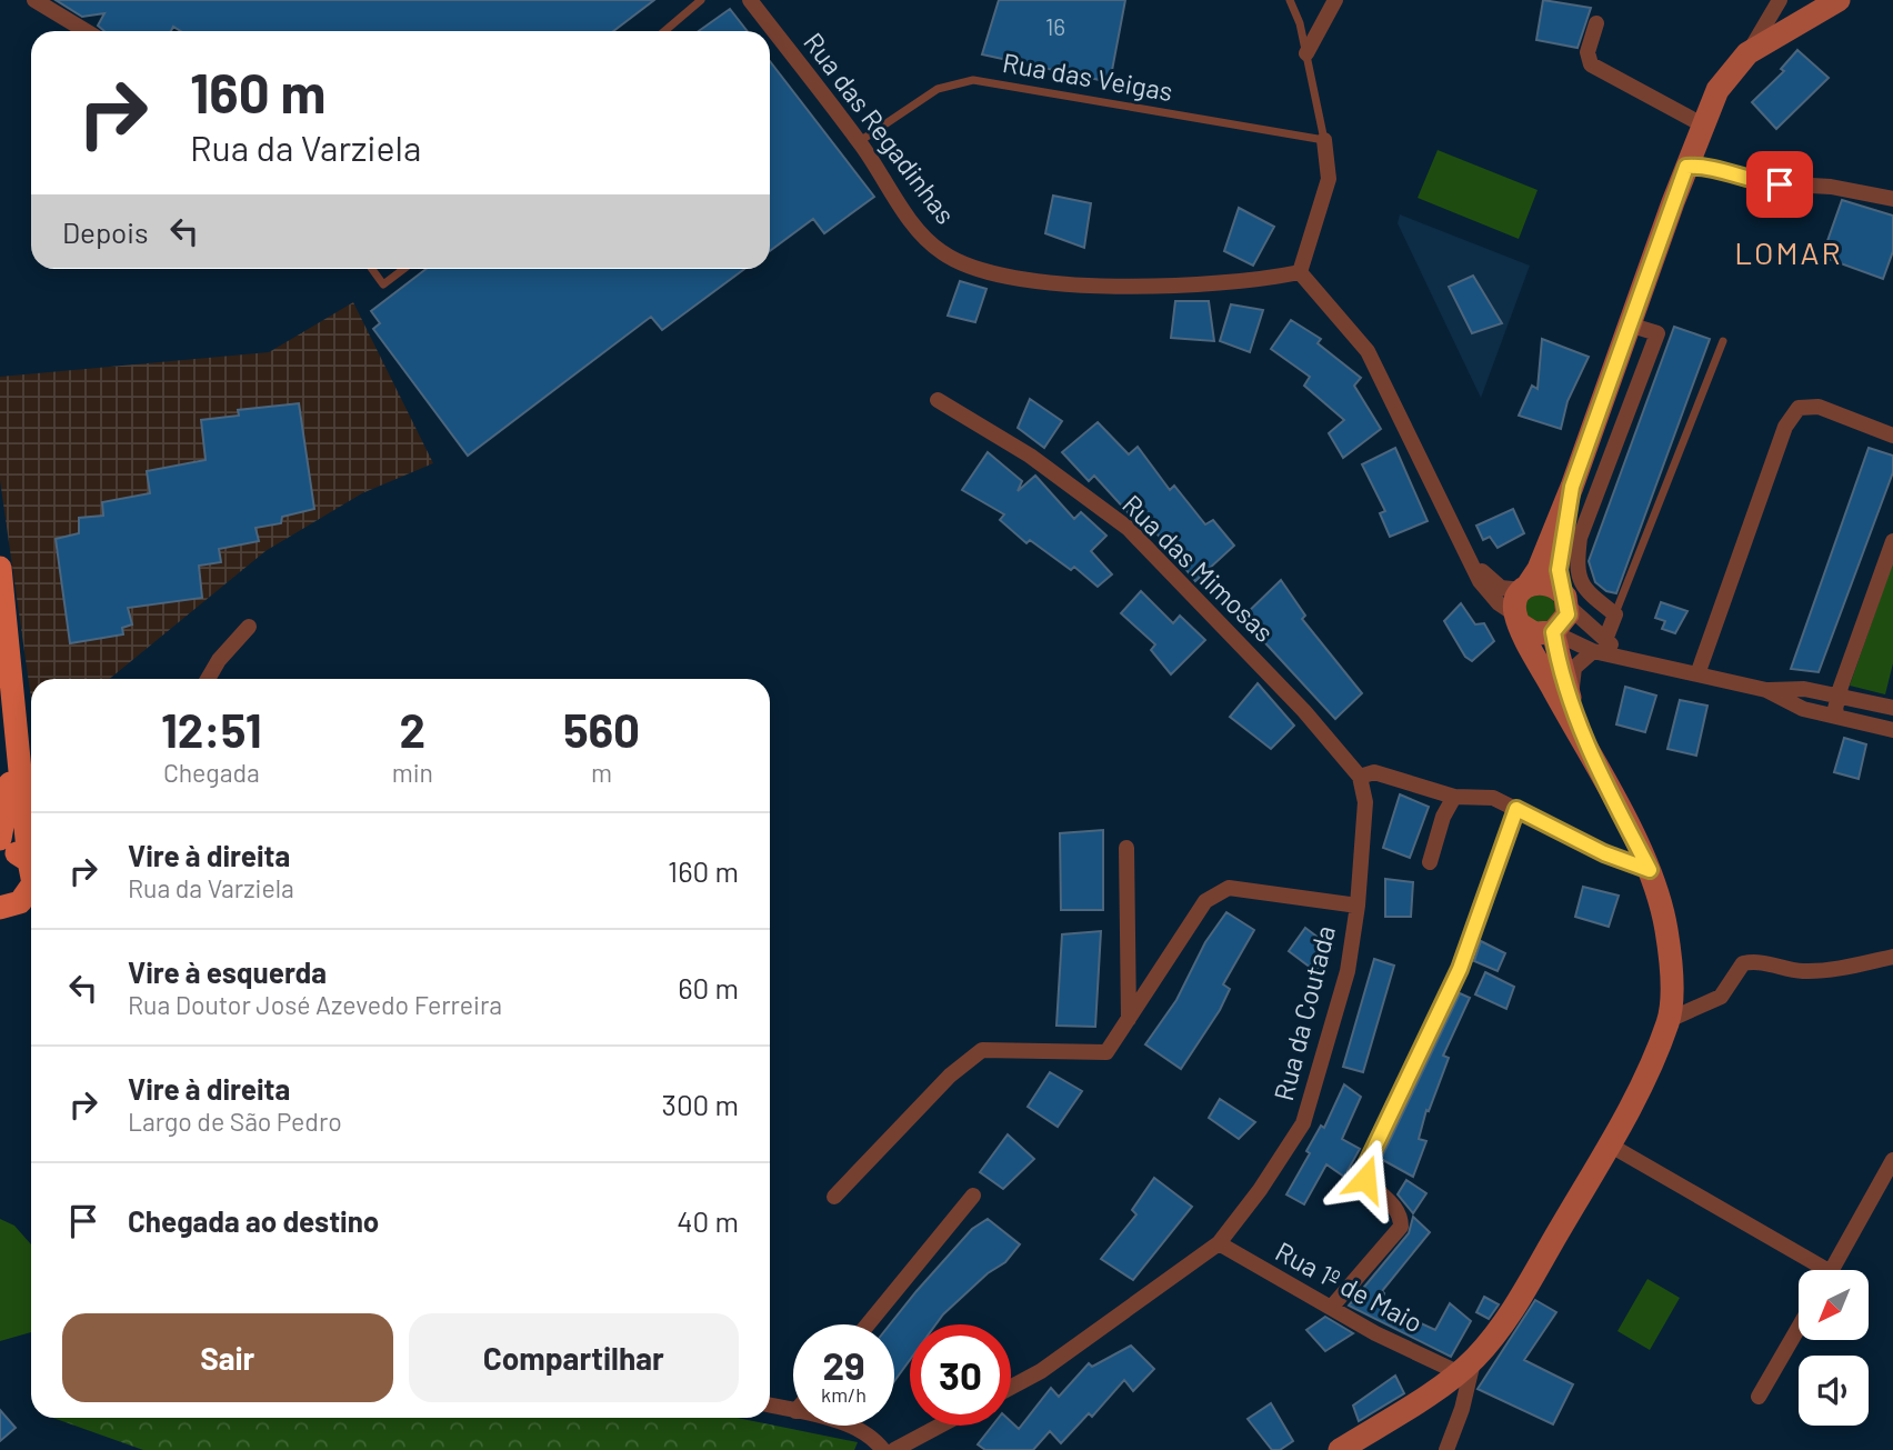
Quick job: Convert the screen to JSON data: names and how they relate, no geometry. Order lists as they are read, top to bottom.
{
  "streets": {
    "street": [
      "Rua das Regadinhas",
      "Rua das Mimosas",
      "Rua da Coutada",
      "Rua 1º de Maio"
    ],
    "lane": ["Rua das Veigas"]
  },
  "crossings": [
    ["Rua das Veigas", "Rua das Regadinhas"],
    ["Rua das Mimosas", "Rua da Coutada"],
    ["Rua da Coutada", "Rua 1º de Maio"]
  ],
  "districts": ["LOMAR"],
  "house_numbers": ["16"],
  "north": "bottom left",
  "page": {
    "turn": ["160 m", "Rua da Varziela"],
    "then": "Depois",
    "eta": [
      "12:51",
      "Chegada",
      "2",
      "min",
      "560",
      "m"
    ],
    "list": [
      {
        "name": "Vire à direita",
        "note": "Rua da Varziela",
        "value": "160 m"
      },
      {
        "name": "Vire à esquerda",
        "note": "Rua Doutor José Azevedo Ferreira",
        "value": "60 m"
      },
      {
        "name": "Vire à direita",
        "note": "Largo de São Pedro",
        "value": "300 m"
      },
      {
        "name": "Chegada ao destino",
        "value": "40 m"
      }
    ],
    "buttons": ["Sair", "Compartilhar"],
    "speed": "29 km/h",
    "limit": "30"
  }
}
